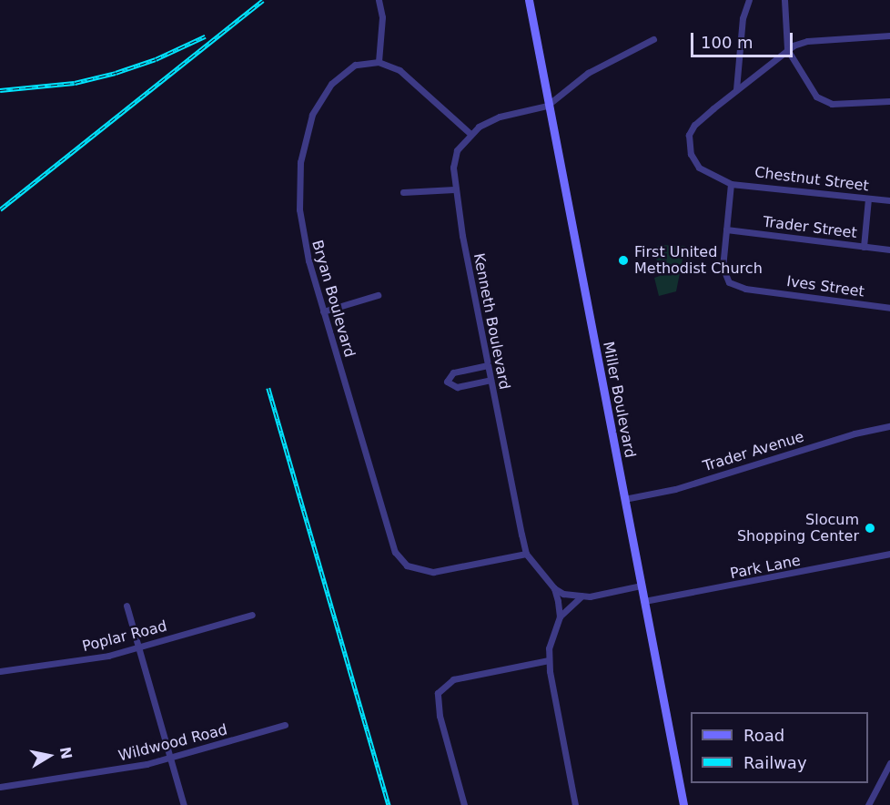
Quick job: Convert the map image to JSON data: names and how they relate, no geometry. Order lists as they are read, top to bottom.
{
  "streets": {
    "street": [
      "Chestnut Street",
      "Trader Street",
      "Ives Street",
      "Bryan Boulevard",
      "Kenneth Boulevard",
      "Miller Boulevard",
      "Trader Avenue",
      "Park Lane",
      "Poplar Road",
      "Wildwood Road"
    ]
  },
  "crossings": [
    ["Chestnut Street", "Ives Street"],
    ["Trader Street", "Ives Street"],
    ["Bryan Boulevard", "Kenneth Boulevard"],
    ["Kenneth Boulevard", "Miller Boulevard"],
    ["Miller Boulevard", "Trader Avenue"],
    ["Miller Boulevard", "Park Lane"]
  ],
  "places": ["First United Methodist Church", "Slocum Shopping Center"],
  "legend": ["Road", "Railway"],
  "scale_bar": "100 m",
  "north": "right"
}
